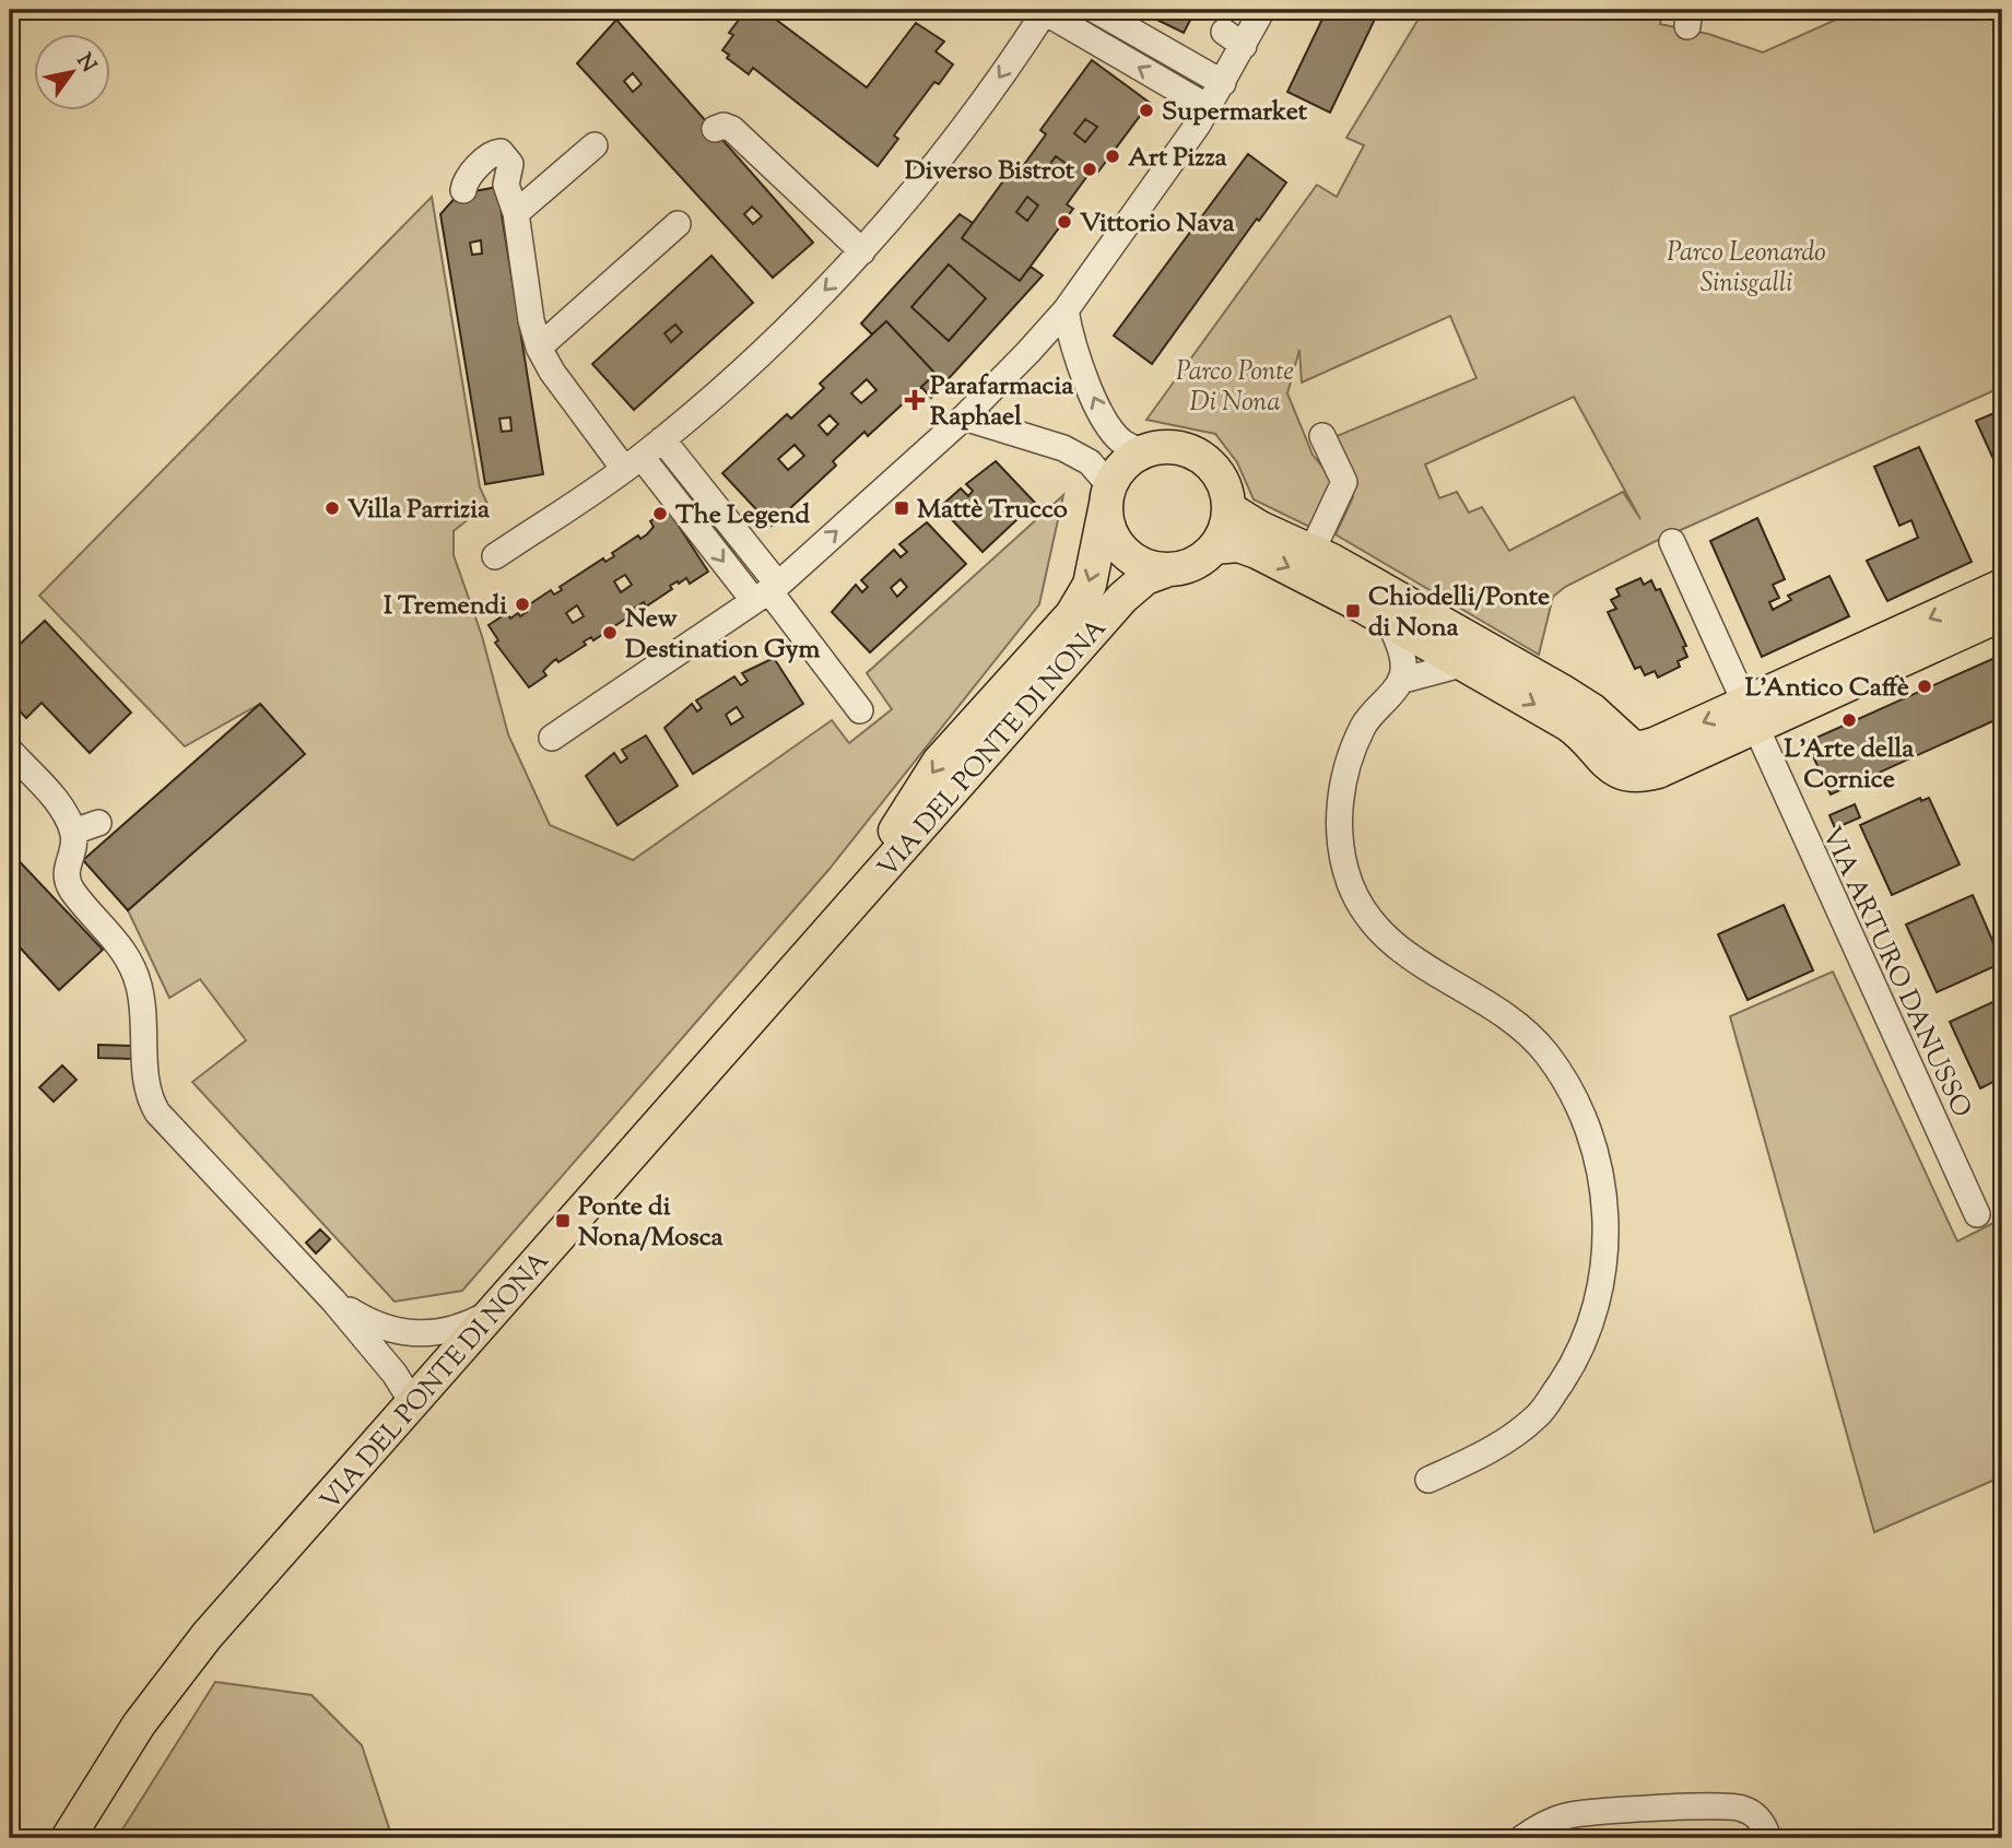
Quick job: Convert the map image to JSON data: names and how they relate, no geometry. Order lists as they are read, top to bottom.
{
  "streets": {
    "main road": ["VIA DEL PONTE DI NONA"],
    "street": ["VIA ARTURO DANUSSO"]
  },
  "parks": ["Parco Leonardo Sinisgalli", "Parco Ponte Di Nona"],
  "places": {
    "other": [
      "Supermarket",
      "Art Pizza",
      "Diverso Bistrot",
      "Vittorio Nava",
      "Villa Parrizia",
      "The Legend",
      "I Tremendi",
      "New Destination Gym",
      "L’Antico Caffè",
      "L’Arte della Cornice"
    ],
    "health": ["Parafarmacia Raphael"],
    "transit": ["Mattè Trucco", "Chiodelli/Ponte di Nona", "Ponte di Nona/Mosca"]
  },
  "north": "top right"
}
